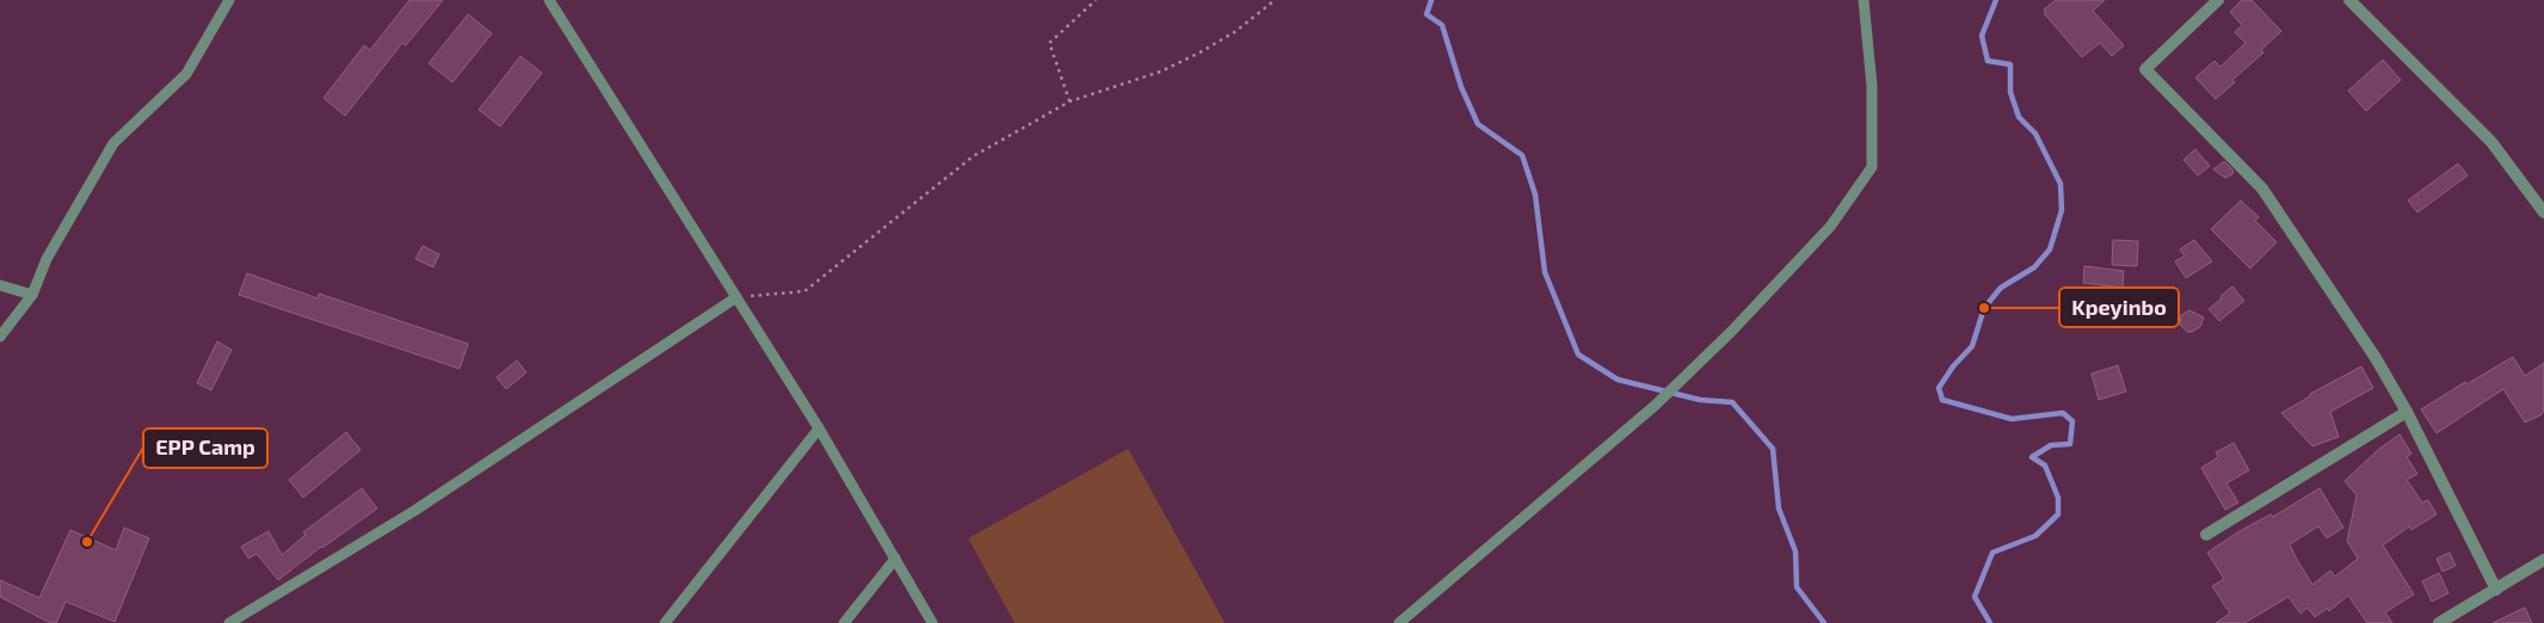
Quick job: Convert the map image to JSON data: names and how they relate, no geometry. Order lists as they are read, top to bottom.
{
  "places": ["Kpeyinbo", "EPP Camp"]
}
